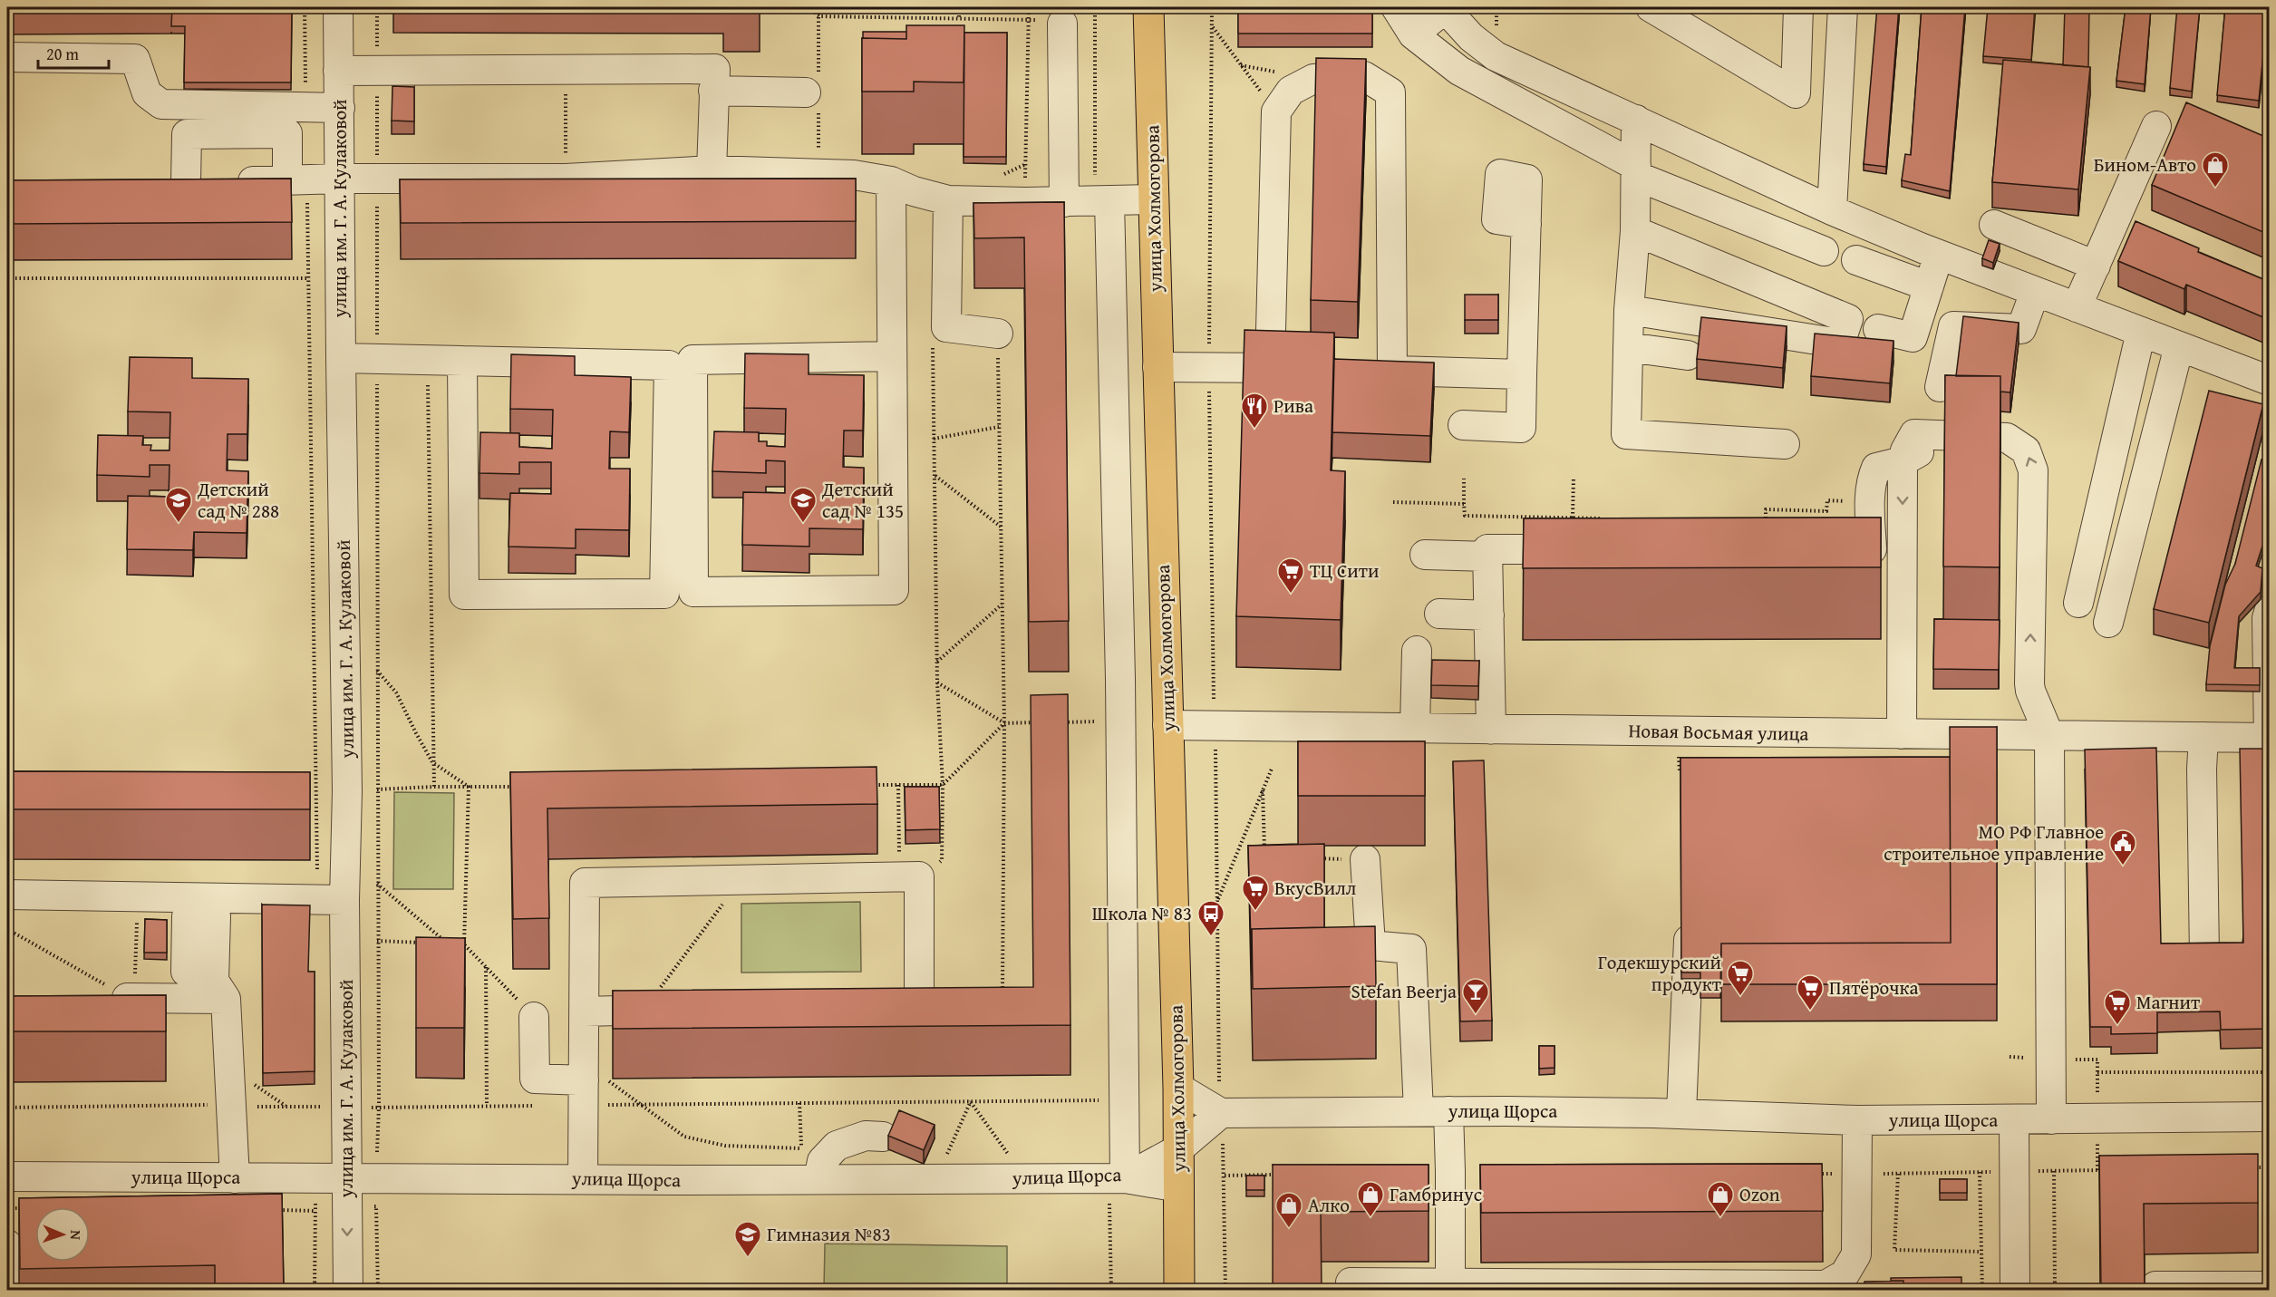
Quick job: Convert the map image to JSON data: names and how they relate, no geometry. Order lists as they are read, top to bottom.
{
  "streets": {
    "main road": ["улица Холмогорова"],
    "street": ["улица им. Г. А. Кулаковой", "Новая Восьмая улица", "улица Щорса"]
  },
  "crossings": [
    ["улица им. Г. А. Кулаковой", "улица Щорса"],
    ["улица Холмогорова", "Новая Восьмая улица"],
    ["улица Холмогорова", "улица Щорса"]
  ],
  "places": {
    "shop": [
      "Бином-Авто",
      "Гамбринус",
      "Ozon",
      "Алко"
    ],
    "restaurant": ["Рива"],
    "school or university": ["Детский сад № 288", "Детский сад № 135", "Гимназия №83"],
    "supermarket": [
      "ТЦ Сити",
      "ВкусВилл",
      "Годекшурский продукт",
      "Пятёрочка",
      "Магнит"
    ],
    "public building": ["МО РФ Главное строительное управление"],
    "bus stop": ["Школа № 83"],
    "bar": ["Stefan Beerja"]
  },
  "scale_bar": "20 m",
  "north": "right"
}
